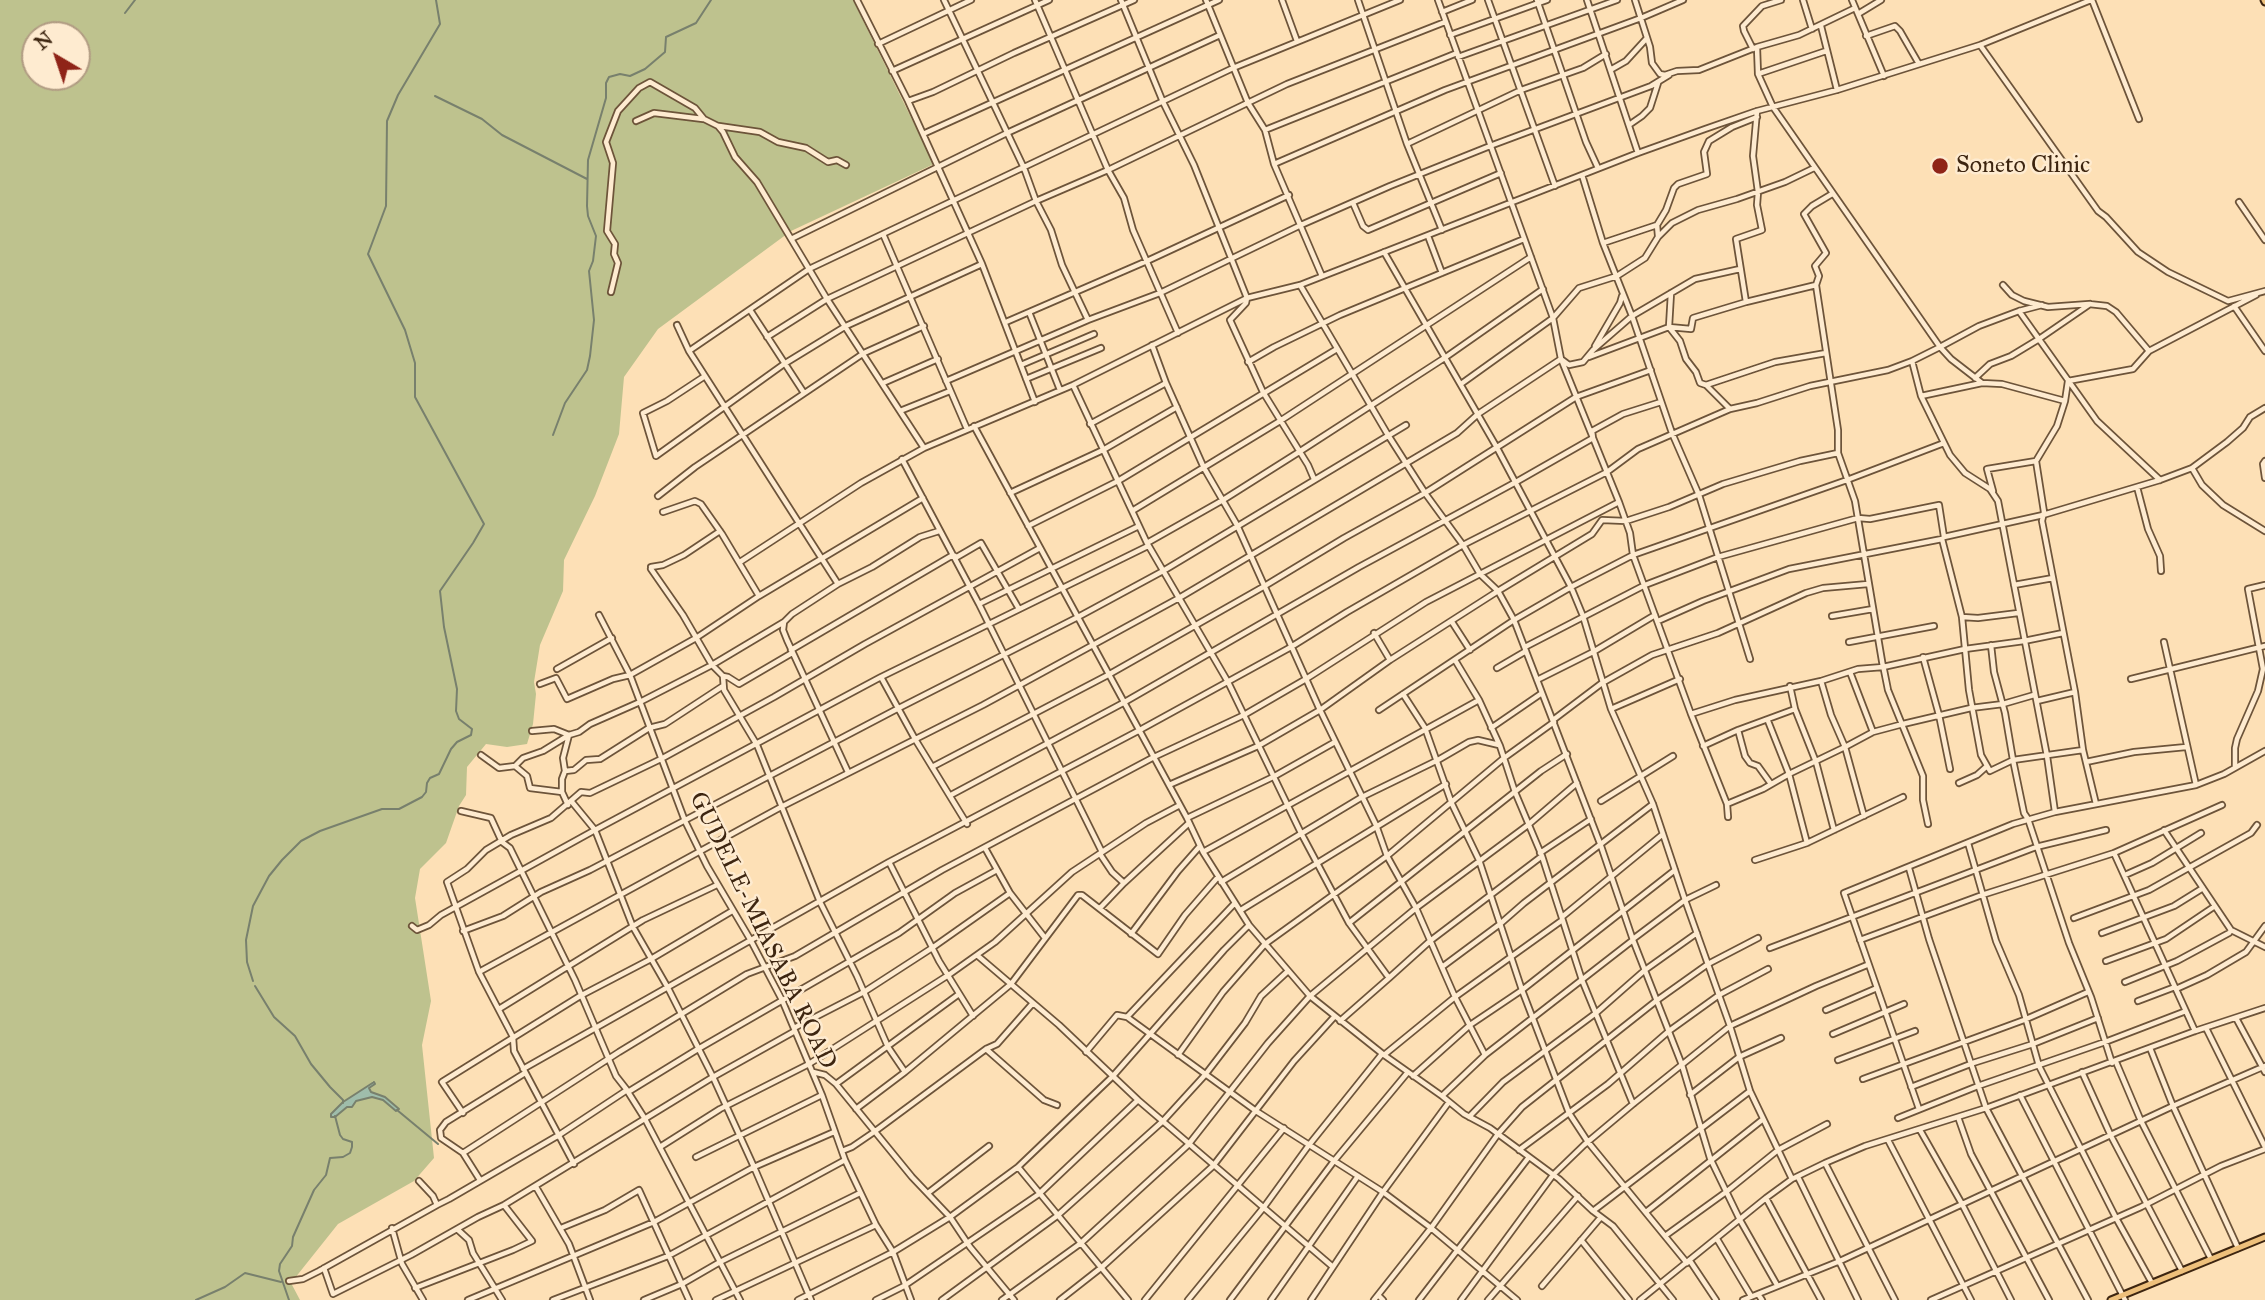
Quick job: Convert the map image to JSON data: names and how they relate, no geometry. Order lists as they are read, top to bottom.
{
  "streets": {
    "street": ["GUDELE-MIASABA ROAD"]
  },
  "places": ["Soneto Clinic"],
  "north": "top left"
}
